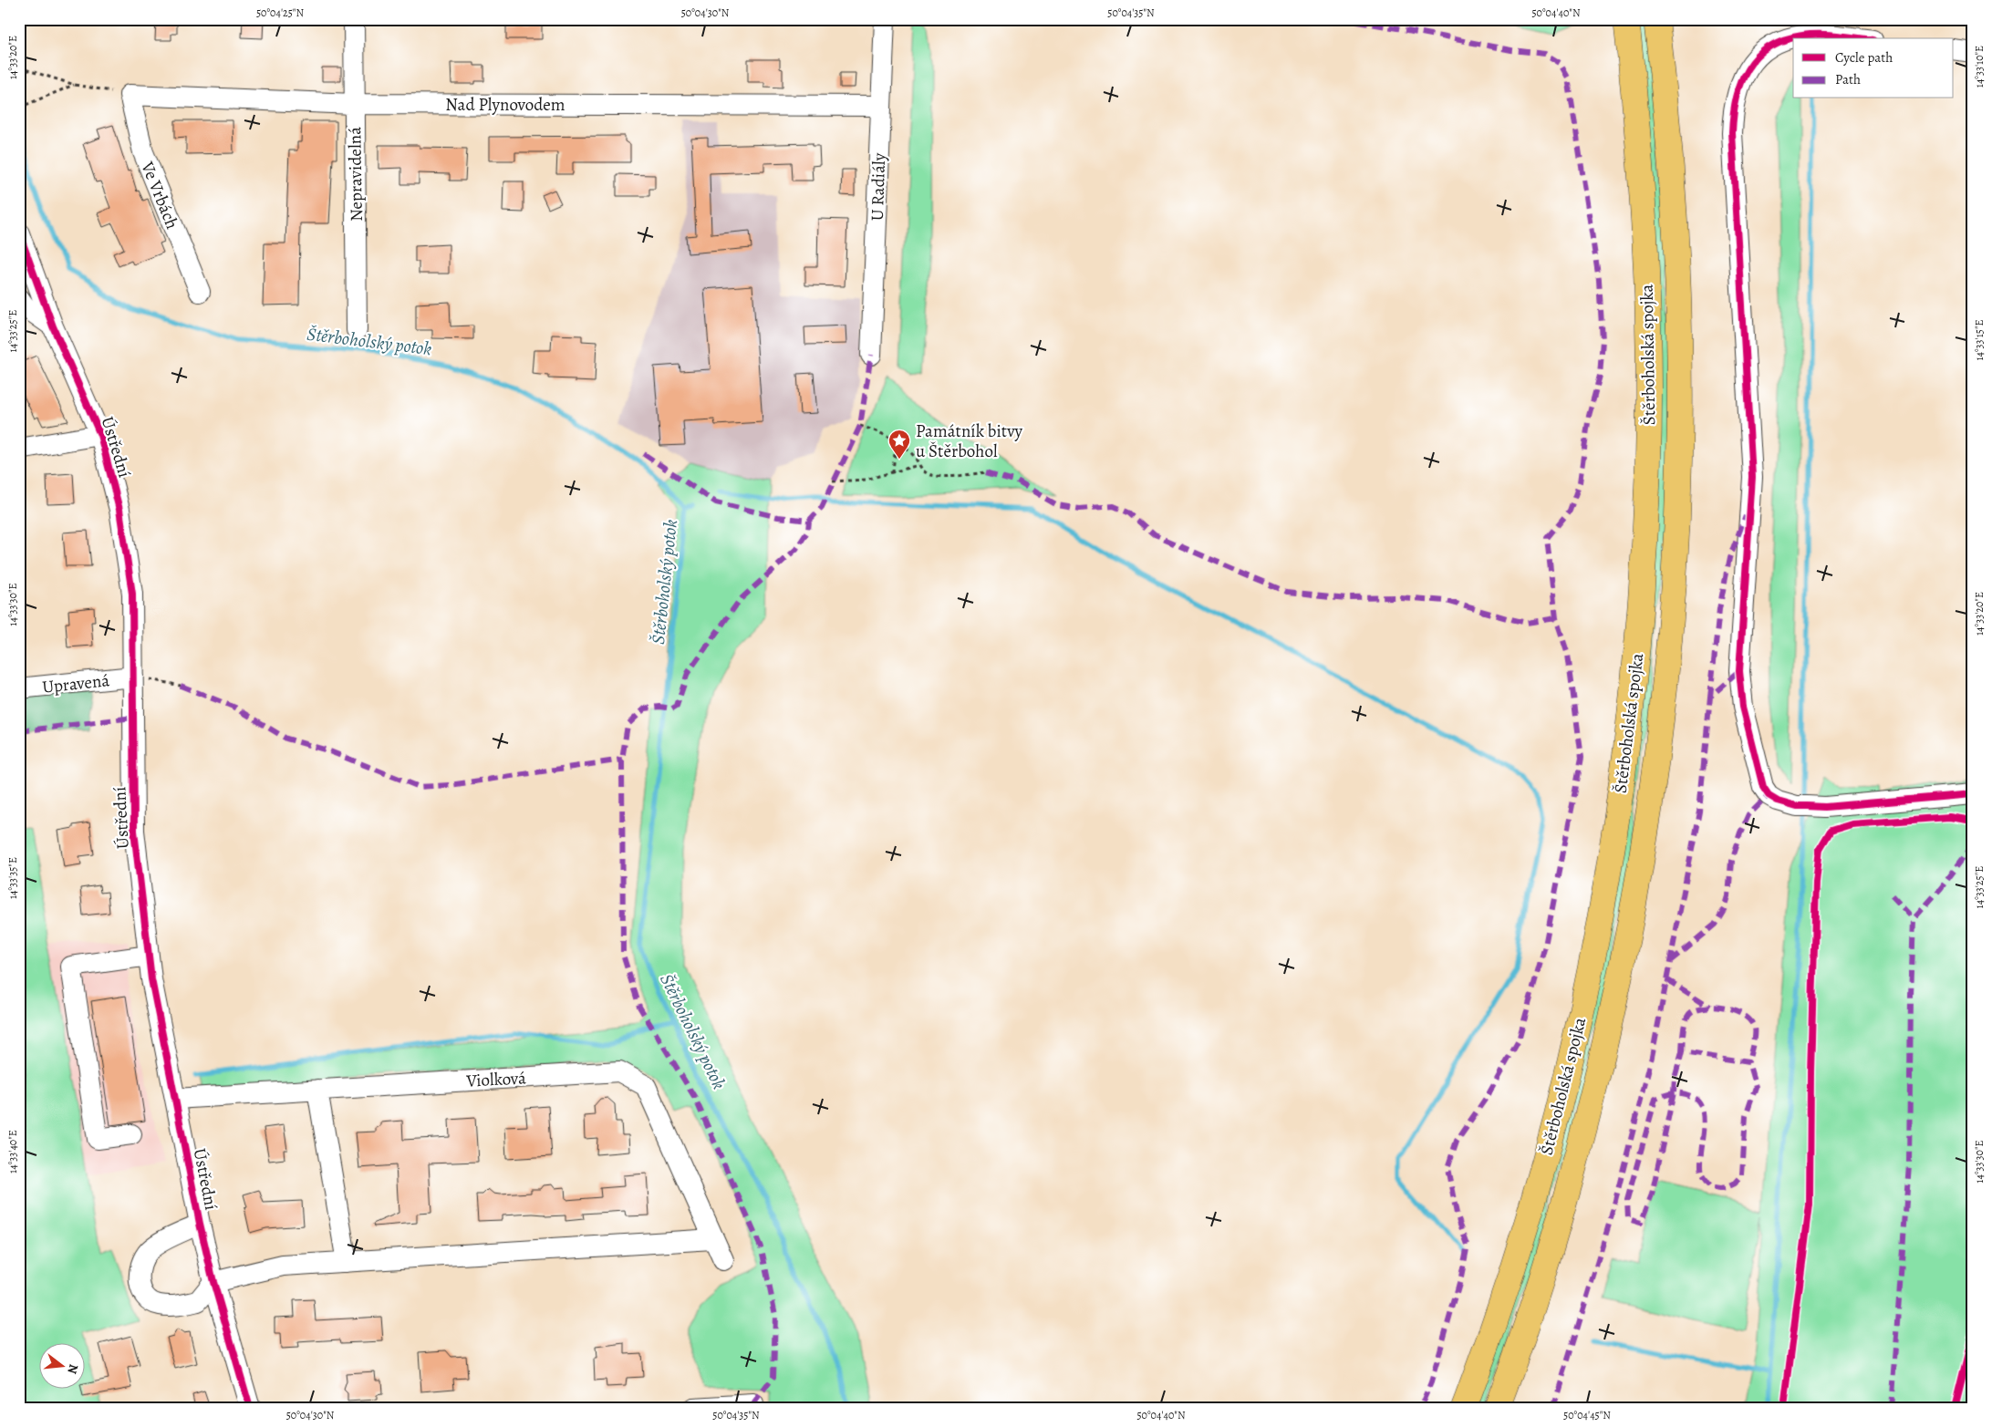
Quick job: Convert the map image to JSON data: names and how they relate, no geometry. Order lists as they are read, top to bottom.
{
  "streets": {
    "highway": ["Štěrboholská spojka"],
    "street": [
      "Nad Plynovodem",
      "Nepravidelná",
      "U Radiály",
      "Ve Vrbách",
      "Ústřední",
      "Upravená",
      "Violková"
    ]
  },
  "crossings": [
    ["Nad Plynovodem", "Nepravidelná"],
    ["Nad Plynovodem", "U Radiály"],
    ["Nad Plynovodem", "Ve Vrbách"],
    ["Ústřední", "Upravená"],
    ["Ústřední", "Violková"]
  ],
  "water": ["Štěrboholský potok"],
  "places": {
    "place": ["Památník bitvy u Štěrbohol"]
  },
  "legend": ["Cycle path", "Path"],
  "north": "right",
  "coordinates": [
    "50°04'25\"N",
    "50°04'30\"N",
    "50°04'35\"N",
    "50°04'40\"N",
    "14°33'20\"E",
    "14°33'10\"E",
    "14°33'25\"E",
    "14°33'15\"E",
    "14°33'30\"E",
    "14°33'35\"E",
    "14°33'40\"E",
    "50°04'45\"N"
  ]
}
